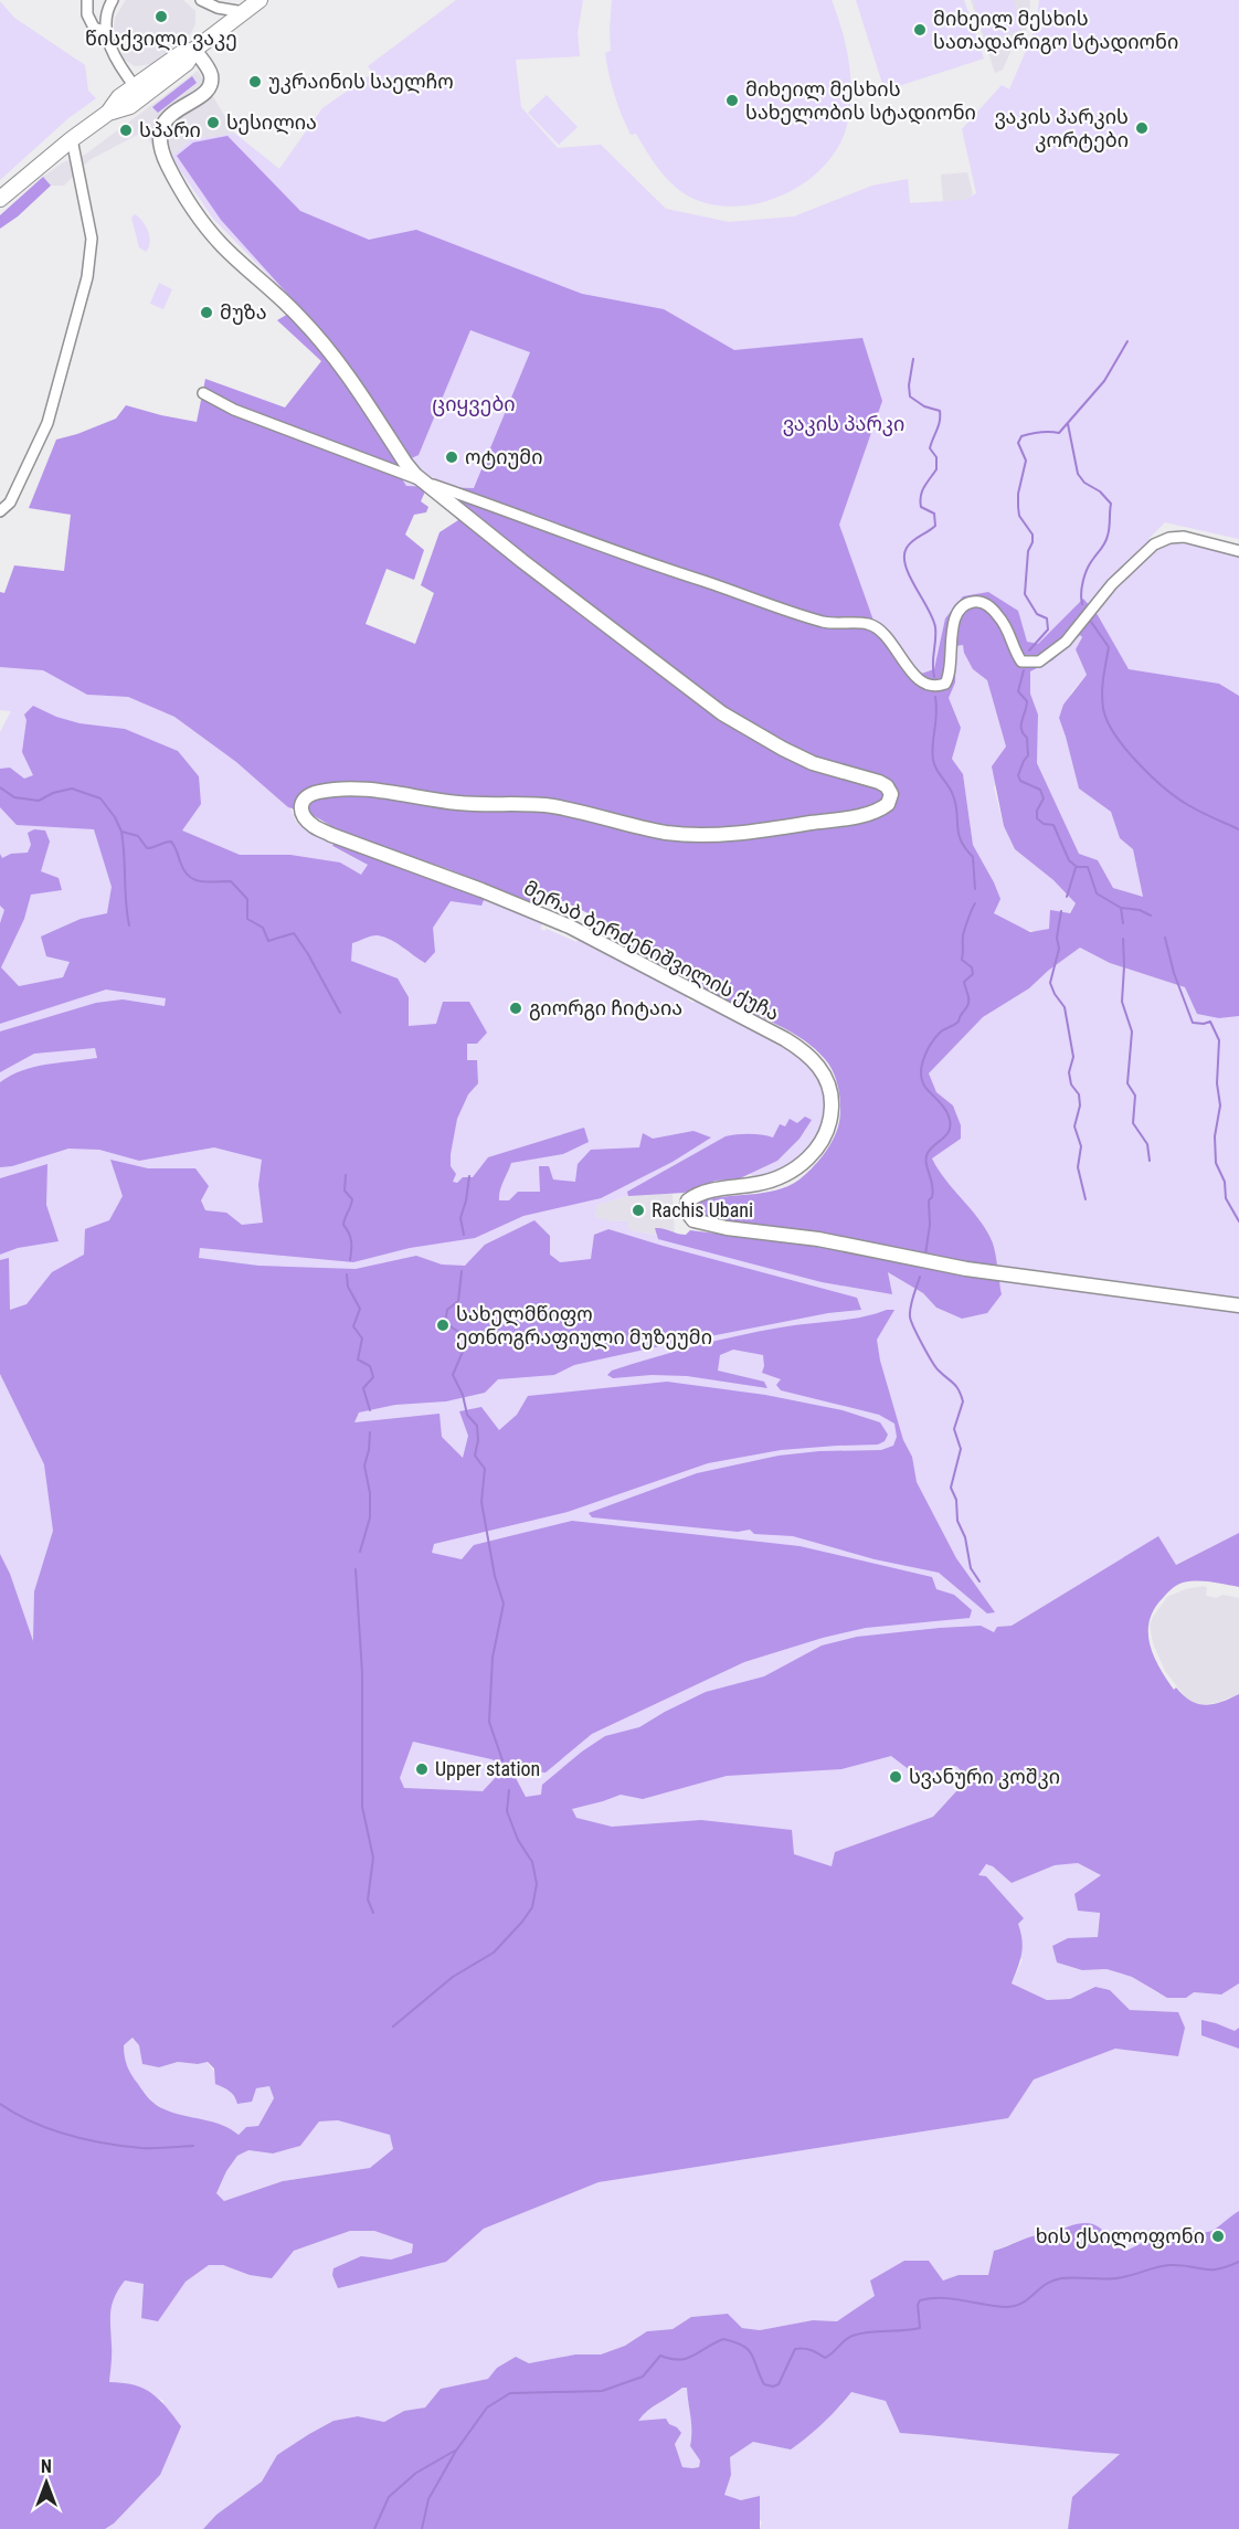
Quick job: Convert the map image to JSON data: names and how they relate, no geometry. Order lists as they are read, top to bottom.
{
  "streets": {
    "street": ["მერაბ ბერძენიშვილის ქუჩა"]
  },
  "parks": ["ციყვები", "ვაკის პარკი"],
  "places": [
    "წისქვილი ვაკე",
    "მიხეილ მესხის სათადარიგო სტადიონი",
    "უკრაინის საელჩო",
    "მიხეილ მესხის სახელობის სტადიონი",
    "სესილია",
    "ვაკის პარკის კორტები",
    "სპარი",
    "მუზა",
    "ოტიუმი",
    "გიორგი ჩიტაია",
    "Rachis Ubani",
    "სახელმწიფო ეთნოგრაფიული მუზეუმი",
    "Upper station",
    "სვანური კოშკი",
    "ხის ქსილოფონი"
  ],
  "north": "top"
}
